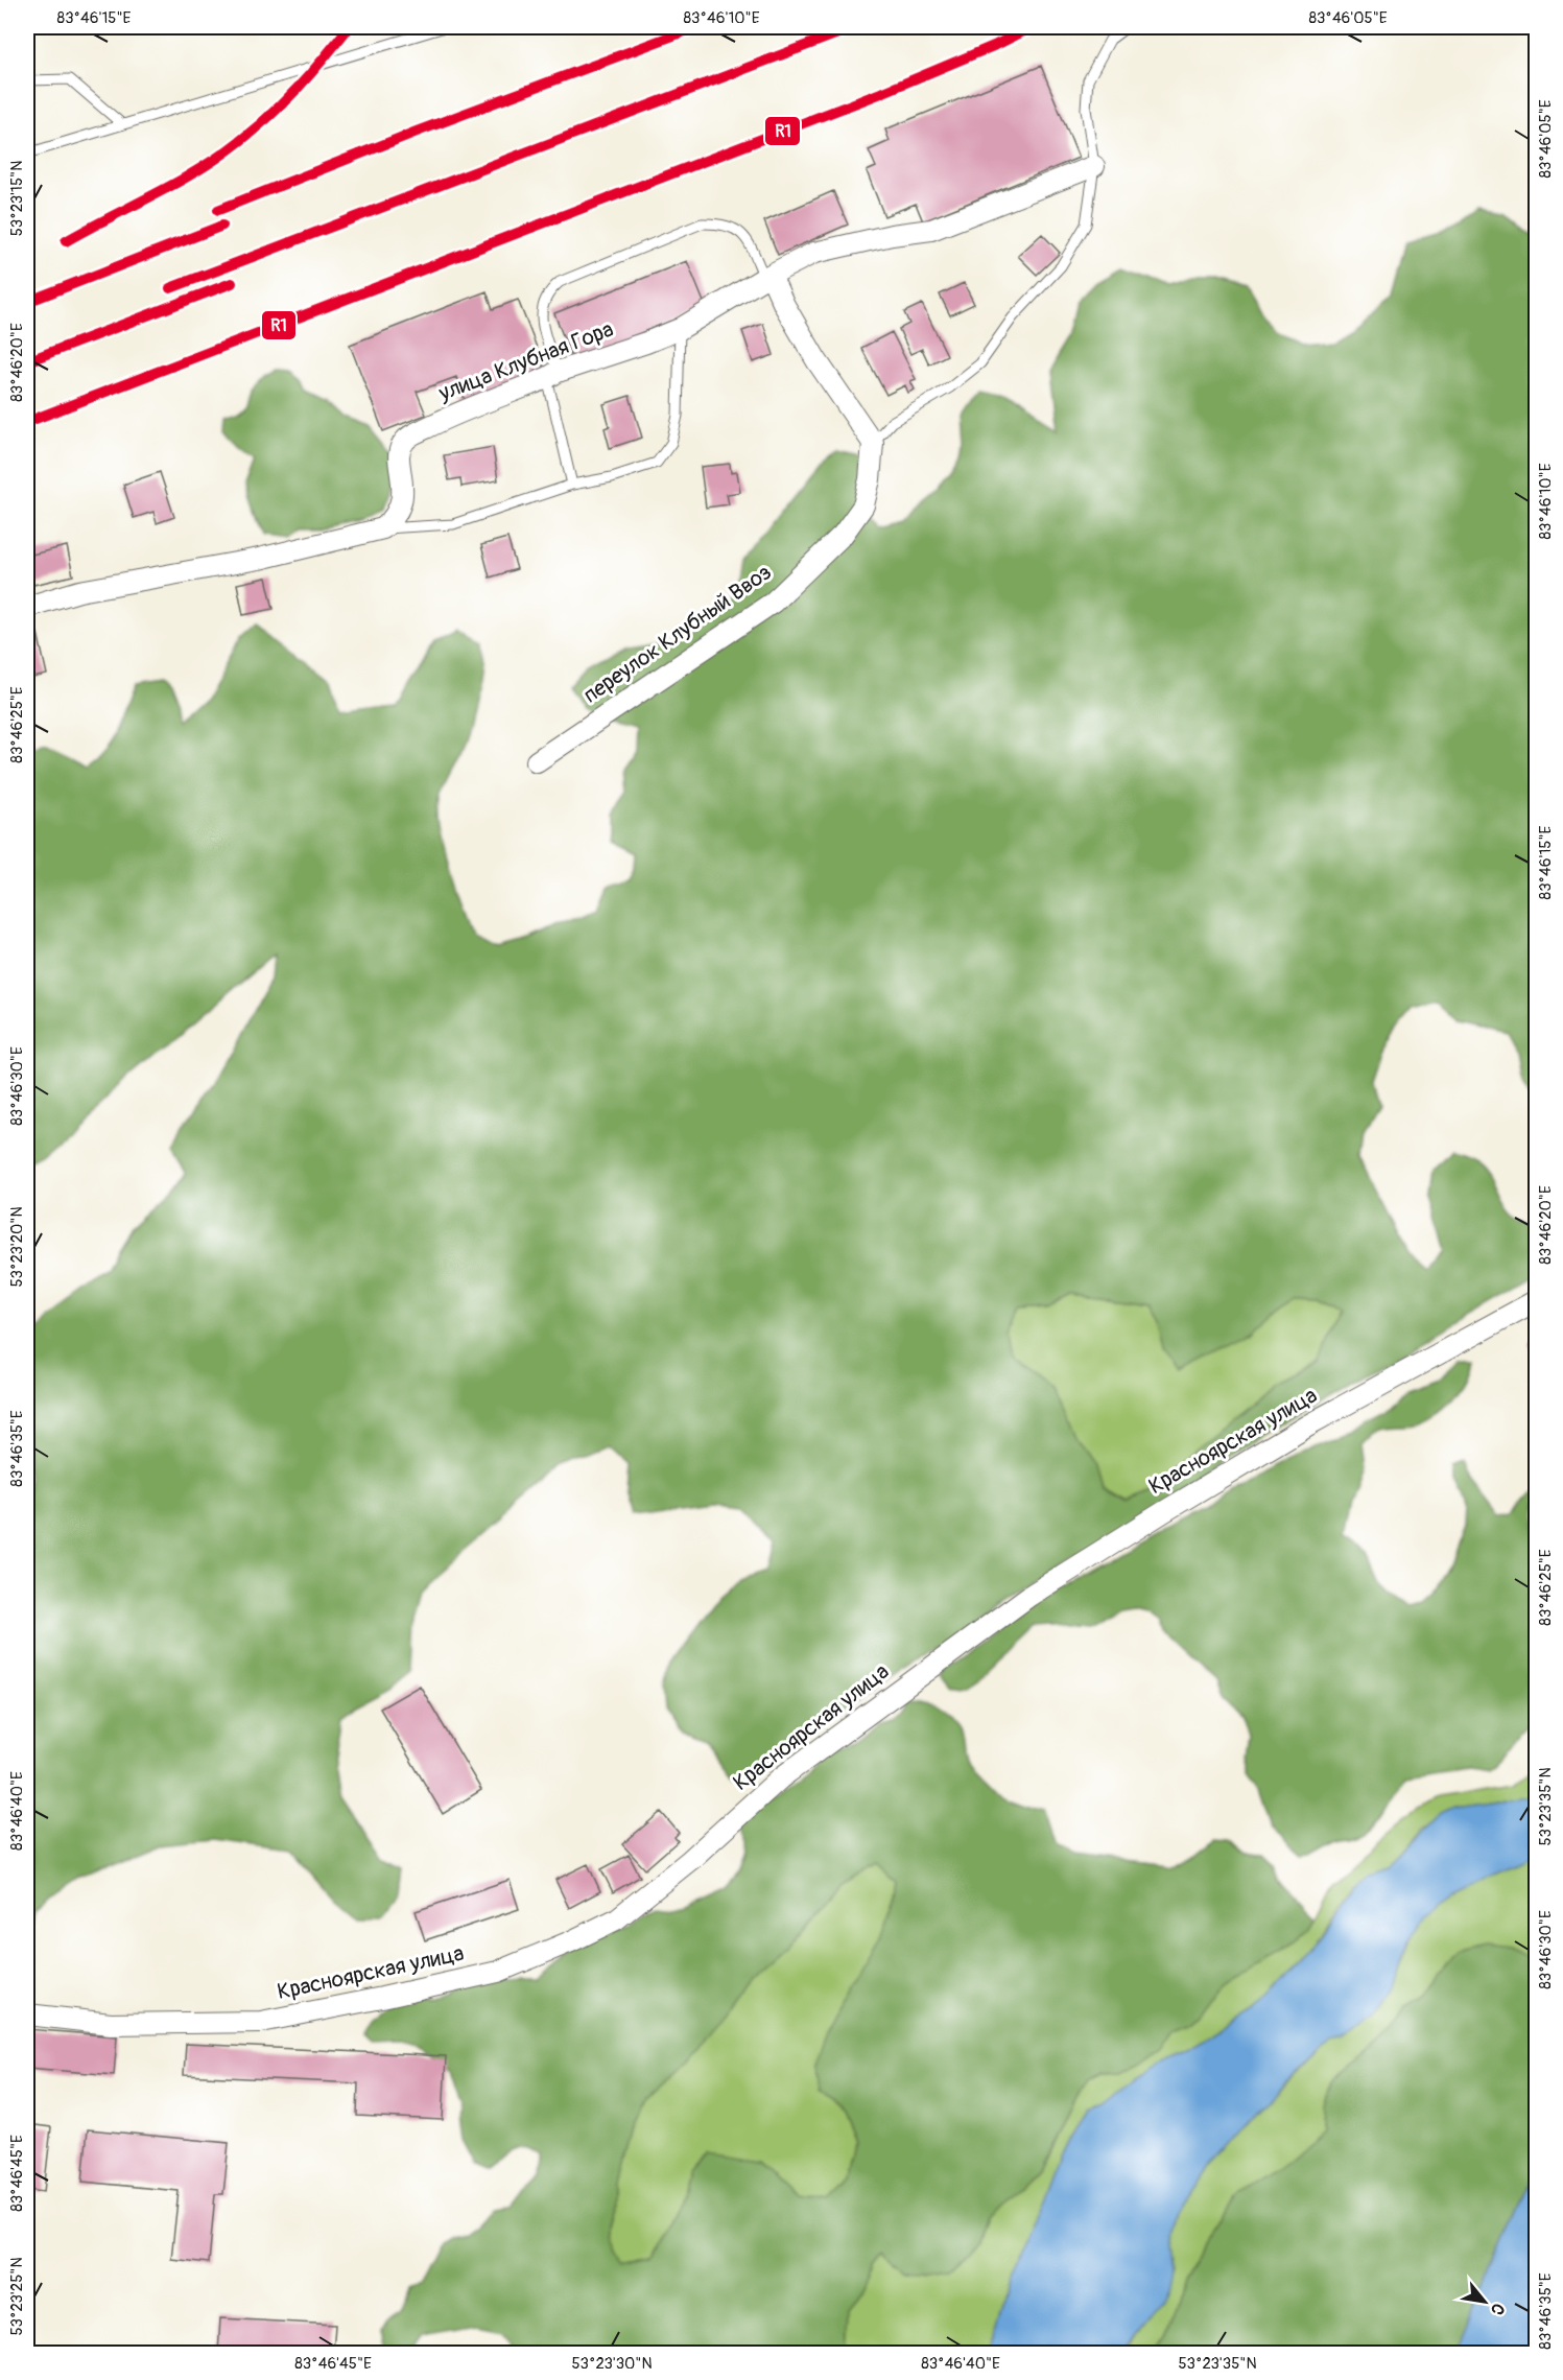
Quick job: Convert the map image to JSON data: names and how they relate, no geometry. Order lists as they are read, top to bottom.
{
  "streets": {
    "street": ["улица Клубная Гора", "переулок Клубный Ввоз", "Красноярская улица"]
  },
  "lines": ["transit line R1"],
  "north": "bottom right",
  "coordinates": [
    "83°46'15\"E",
    "83°46'10\"E",
    "83°46'05\"E",
    "53°23'15\"N",
    "83°46'20\"E",
    "83°46'25\"E",
    "83°46'30\"E",
    "53°23'20\"N",
    "83°46'35\"E",
    "53°23'35\"N",
    "83°46'40\"E",
    "83°46'45\"E",
    "53°23'25\"N",
    "53°23'30\"N"
  ]
}
